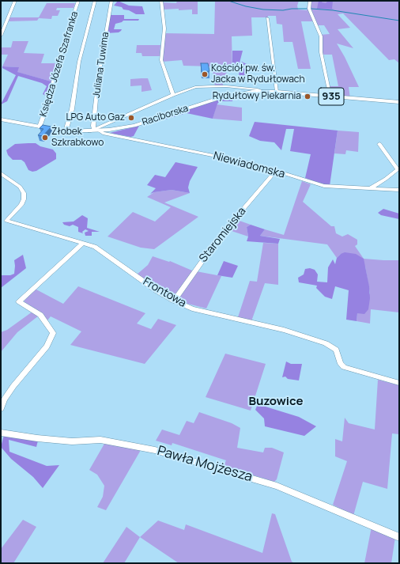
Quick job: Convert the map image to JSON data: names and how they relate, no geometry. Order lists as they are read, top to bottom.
{
  "streets": {
    "main road": ["935", "Raciborska"],
    "street": [
      "Księdza Józefa Szafranka",
      "Juliana Tuwima",
      "Niewiadomska",
      "Staromiejska",
      "Frontowa",
      "Pawła Mojżesza"
    ]
  },
  "crossings": [
    ["Księdza Józefa Szafranka", "Raciborska"],
    ["Juliana Tuwima", "Raciborska"],
    ["Juliana Tuwima", "Niewiadomska"],
    ["Raciborska", "Niewiadomska"],
    ["Niewiadomska", "Staromiejska"],
    ["Staromiejska", "Frontowa"]
  ],
  "districts": ["Buzowice"],
  "places": [
    "Kościół pw. św. Jacka w Rydułtowach",
    "Rydułtowy Piekarnia",
    "LPG Auto Gaz",
    "Żłobek Szkrabkowo"
  ]
}
